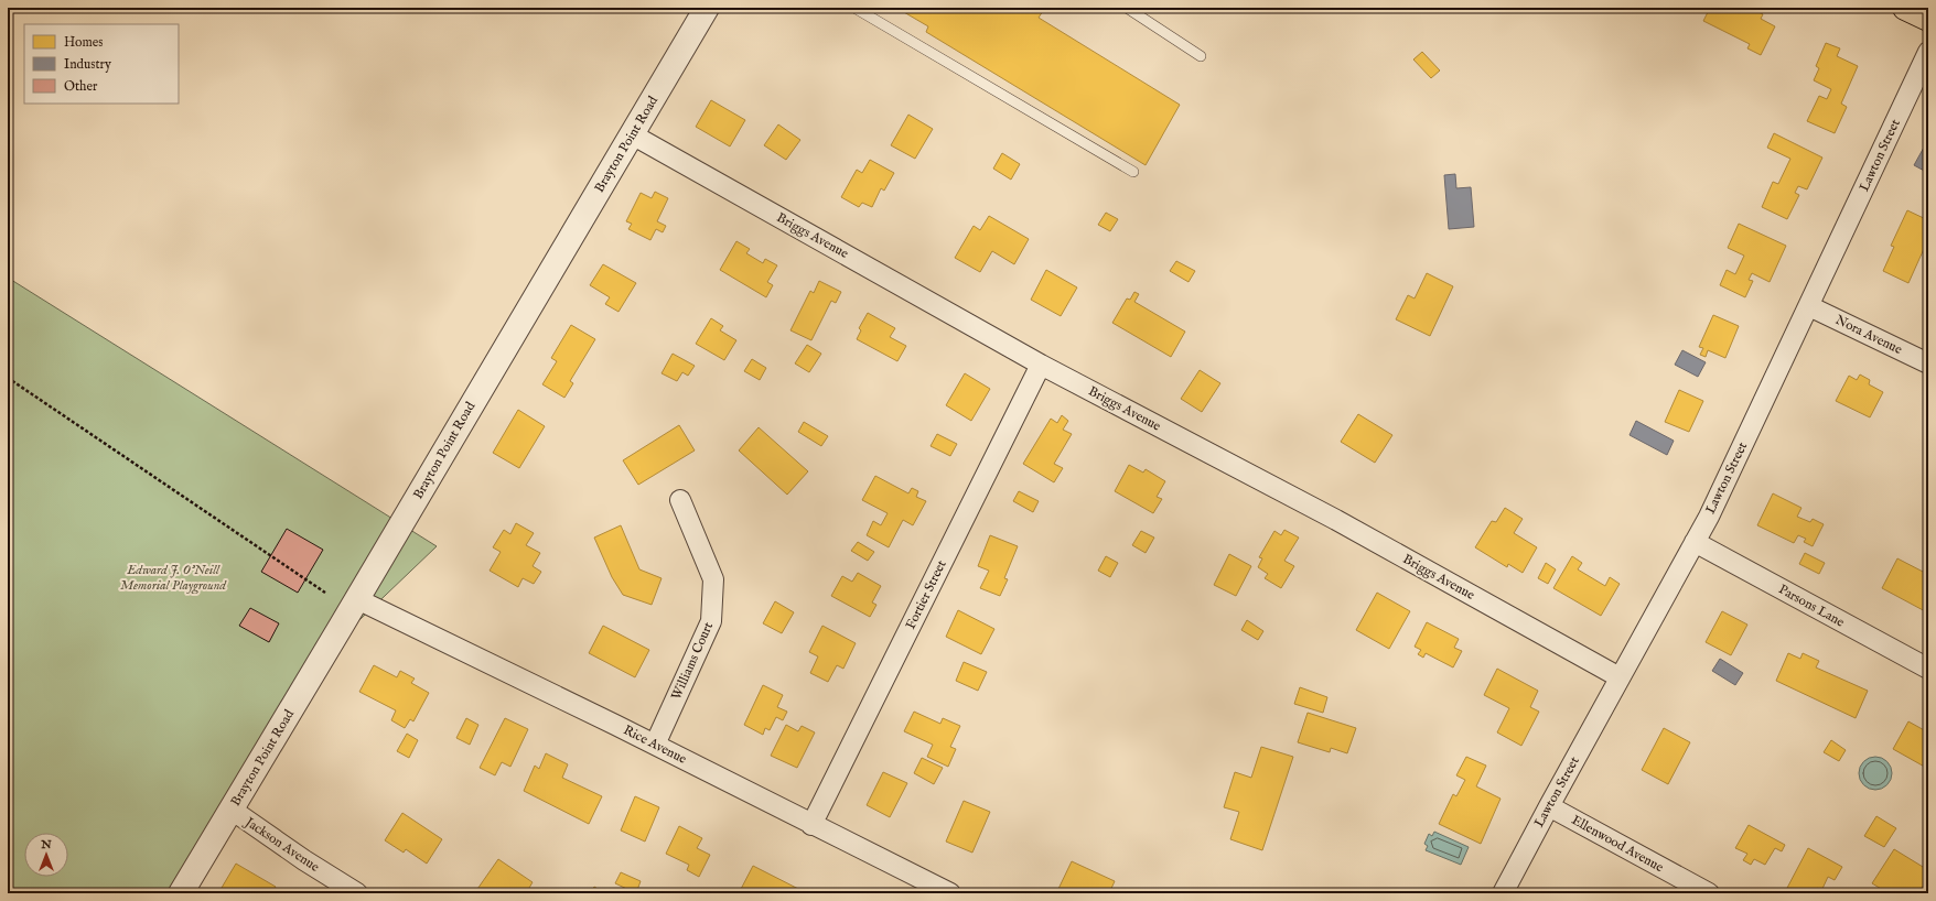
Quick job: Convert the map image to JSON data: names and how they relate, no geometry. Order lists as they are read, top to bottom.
{
  "streets": {
    "street": [
      "Brayton Point Road",
      "Lawton Street",
      "Briggs Avenue",
      "Nora Avenue",
      "Fortier Street",
      "Parsons Lane",
      "Williams Court",
      "Rice Avenue",
      "Ellenwood Avenue",
      "Jackson Avenue"
    ]
  },
  "crossings": [
    ["Brayton Point Road", "Briggs Avenue"],
    ["Brayton Point Road", "Rice Avenue"],
    ["Brayton Point Road", "Jackson Avenue"],
    ["Lawton Street", "Briggs Avenue"],
    ["Lawton Street", "Nora Avenue"],
    ["Lawton Street", "Parsons Lane"],
    ["Lawton Street", "Ellenwood Avenue"],
    ["Briggs Avenue", "Fortier Street"],
    ["Fortier Street", "Rice Avenue"],
    ["Williams Court", "Rice Avenue"]
  ],
  "parks": ["Edward J. O'Neill Memorial Playground"],
  "legend": ["Homes", "Industry", "Other"],
  "north": "top"
}
